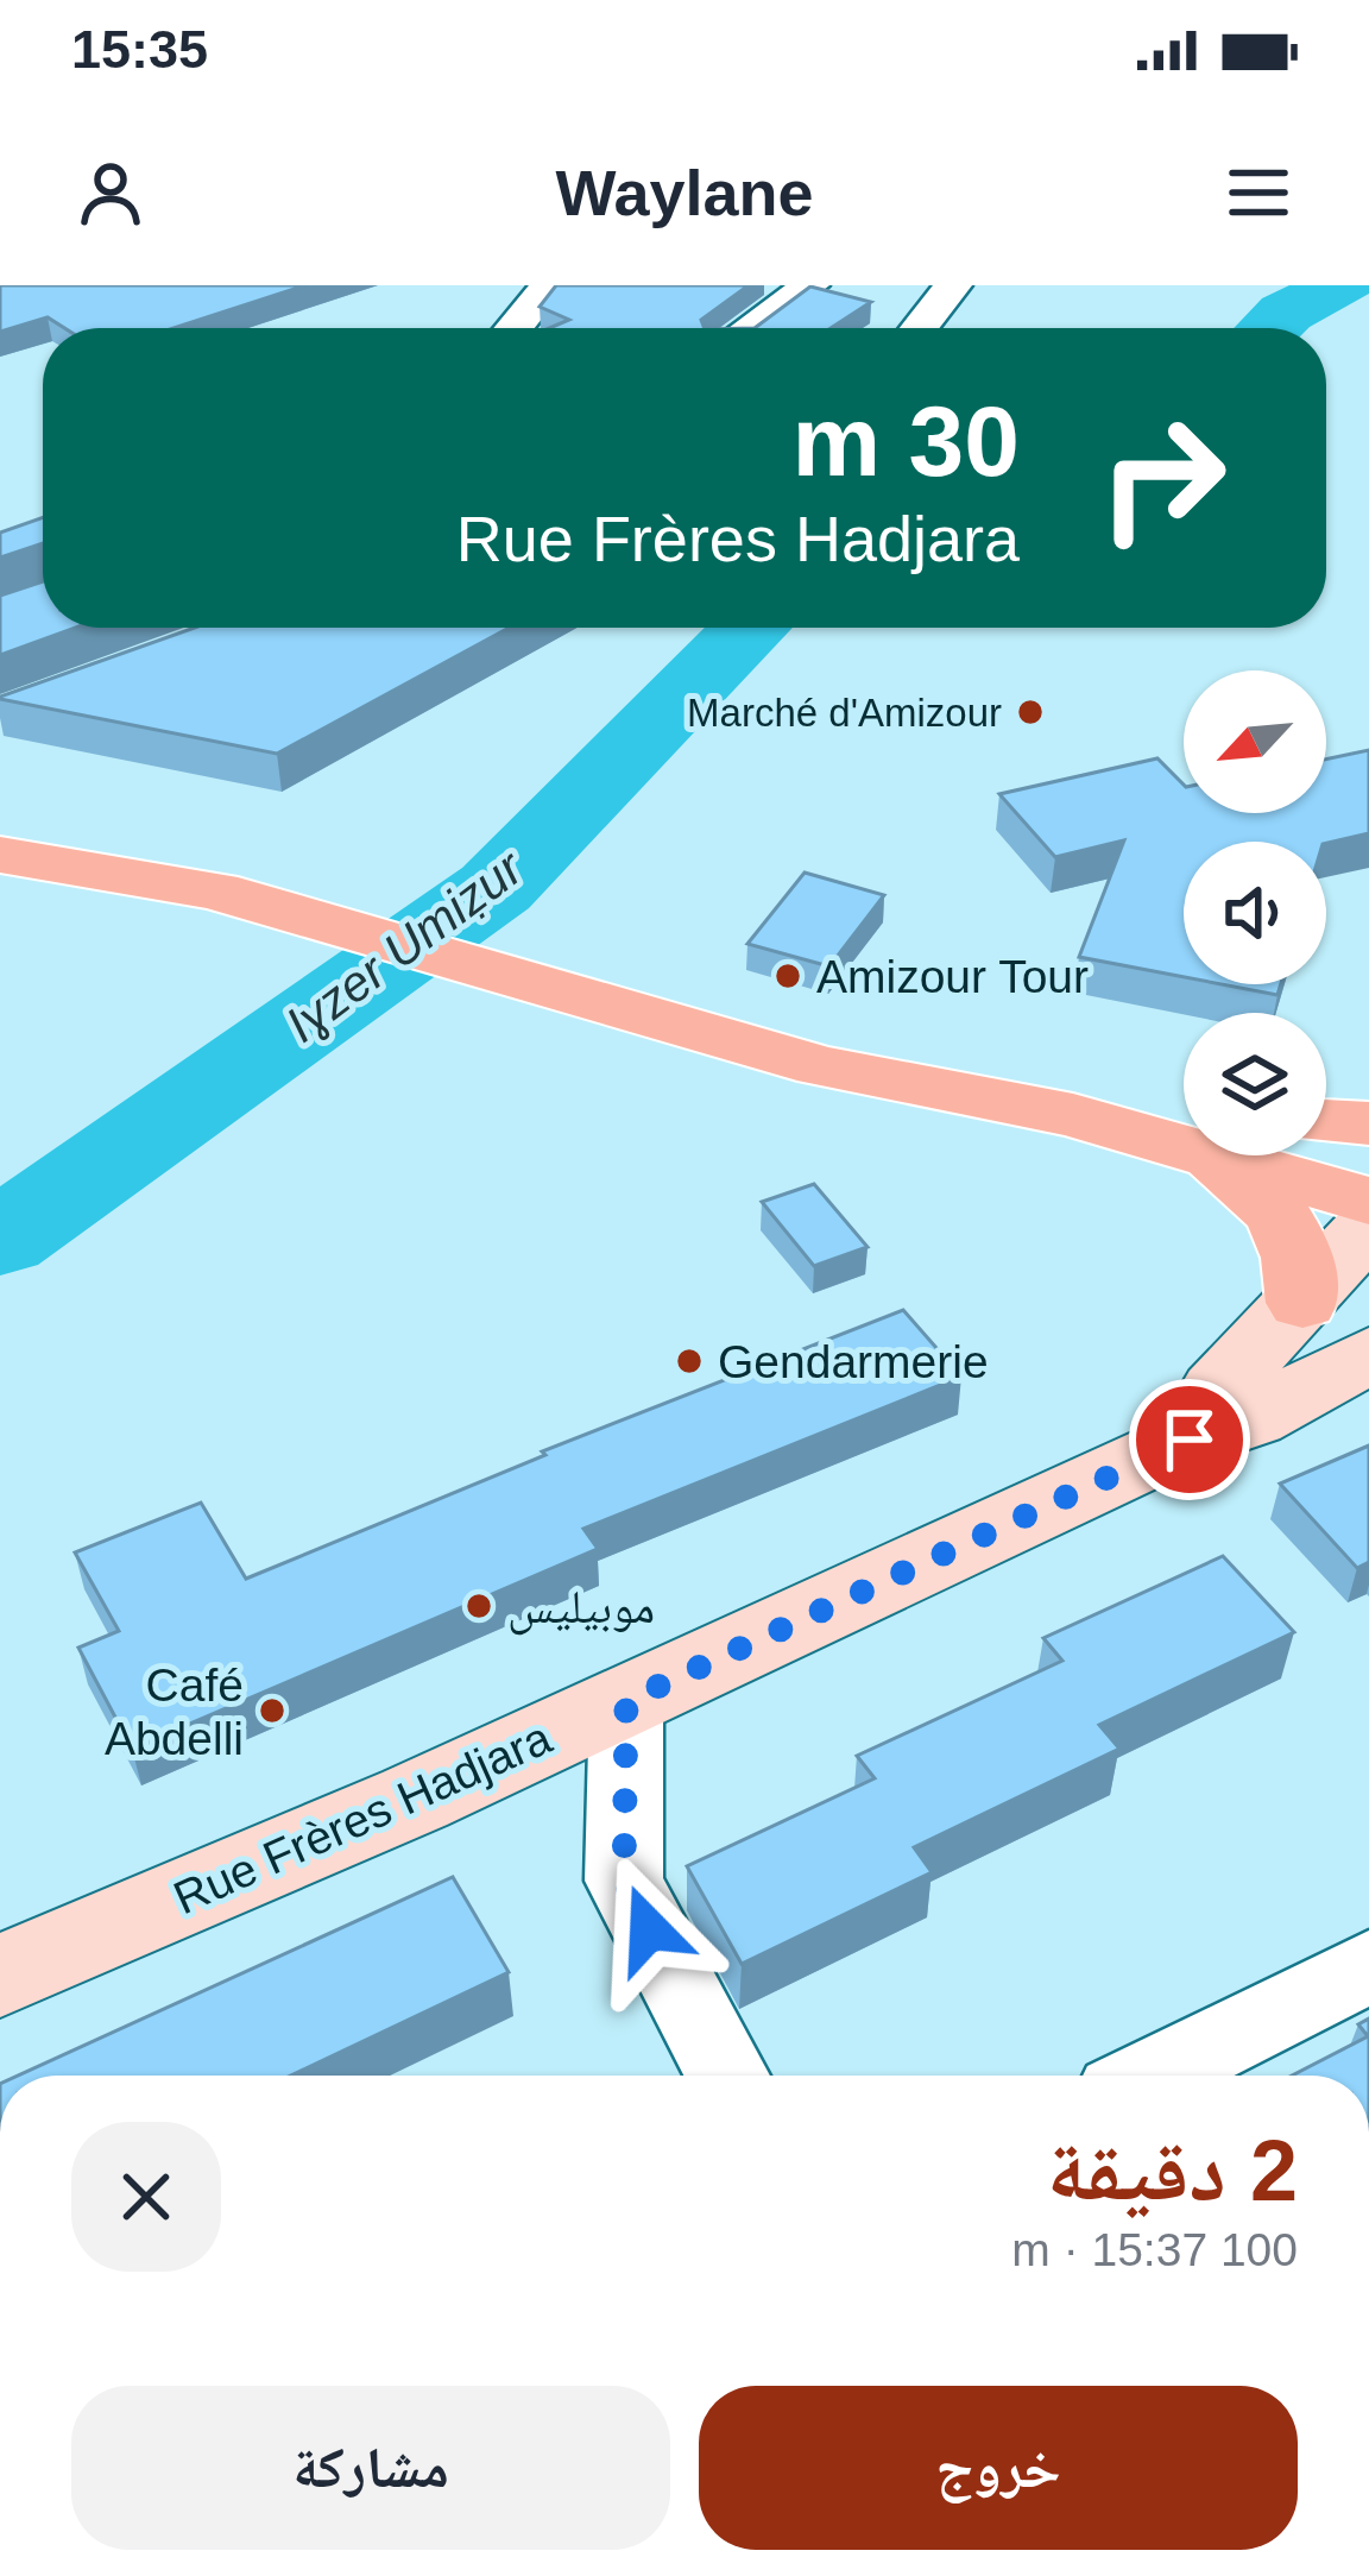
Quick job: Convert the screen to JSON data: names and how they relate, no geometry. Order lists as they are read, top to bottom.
{
  "streets": {
    "main road": ["Rue Frères Hadjara"]
  },
  "water": ["Iɣzer Umiẓur"],
  "places": [
    "Marché d'Amizour",
    "Amizour Tour",
    "Gendarmerie",
    "موبيليس",
    "Café Abdelli"
  ],
  "north": "bottom left",
  "page": {
    "status": "15:35",
    "header": "Waylane",
    "turn": ["30 m", "Rue Frères Hadjara"],
    "heading": ["2 دقيقة", "100 m · 15:37"],
    "buttons": ["خروج", "مشاركة"]
  }
}
